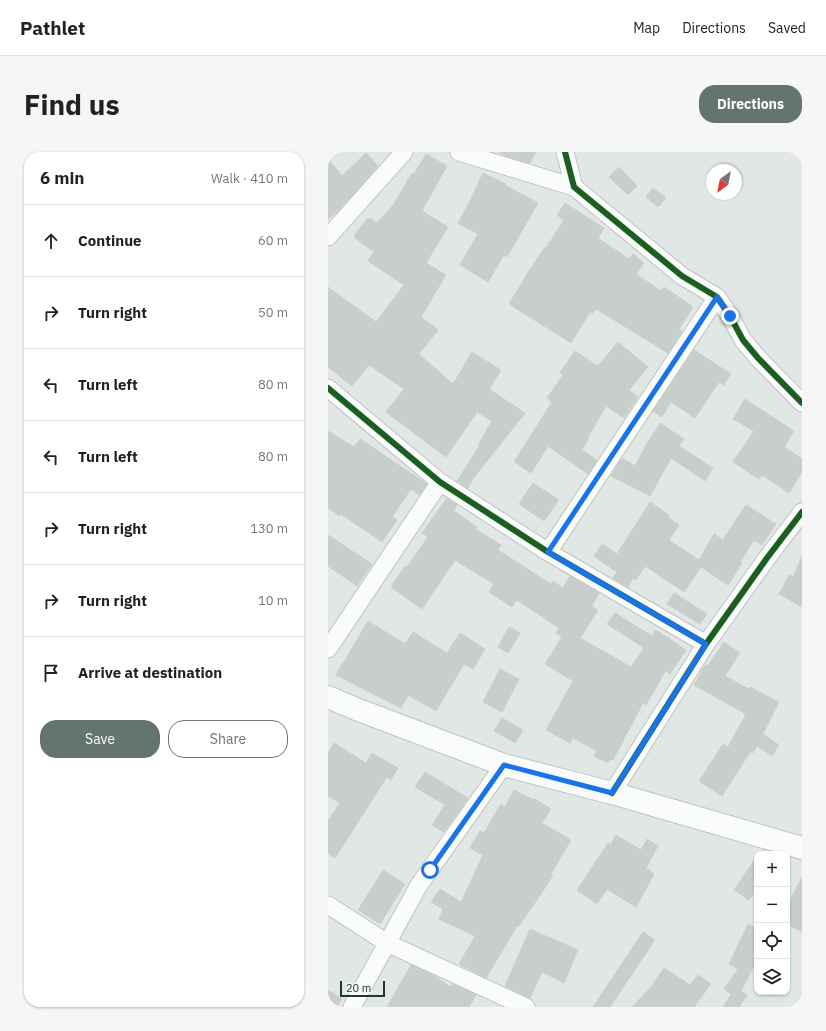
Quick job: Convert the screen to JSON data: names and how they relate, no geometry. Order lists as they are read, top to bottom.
{
  "scale_bar": "20 m",
  "north": "bottom left",
  "page": {
    "header": "Pathlet",
    "nav": ["Map", "Directions", "Saved"],
    "buttons": [
      "Directions",
      ["Save", "Share"]
    ],
    "title": "Find us",
    "heading": ["6 min", "Walk · 410 m"],
    "list": [
      ["Continue", "60 m"],
      ["Turn right", "50 m"],
      ["Turn left", "80 m"],
      ["Turn left", "80 m"],
      ["Turn right", "130 m"],
      ["Turn right", "10 m"],
      "Arrive at destination"
    ],
    "map_buttons": ["+", "−"],
    "scale": "20 m"
  }
}
